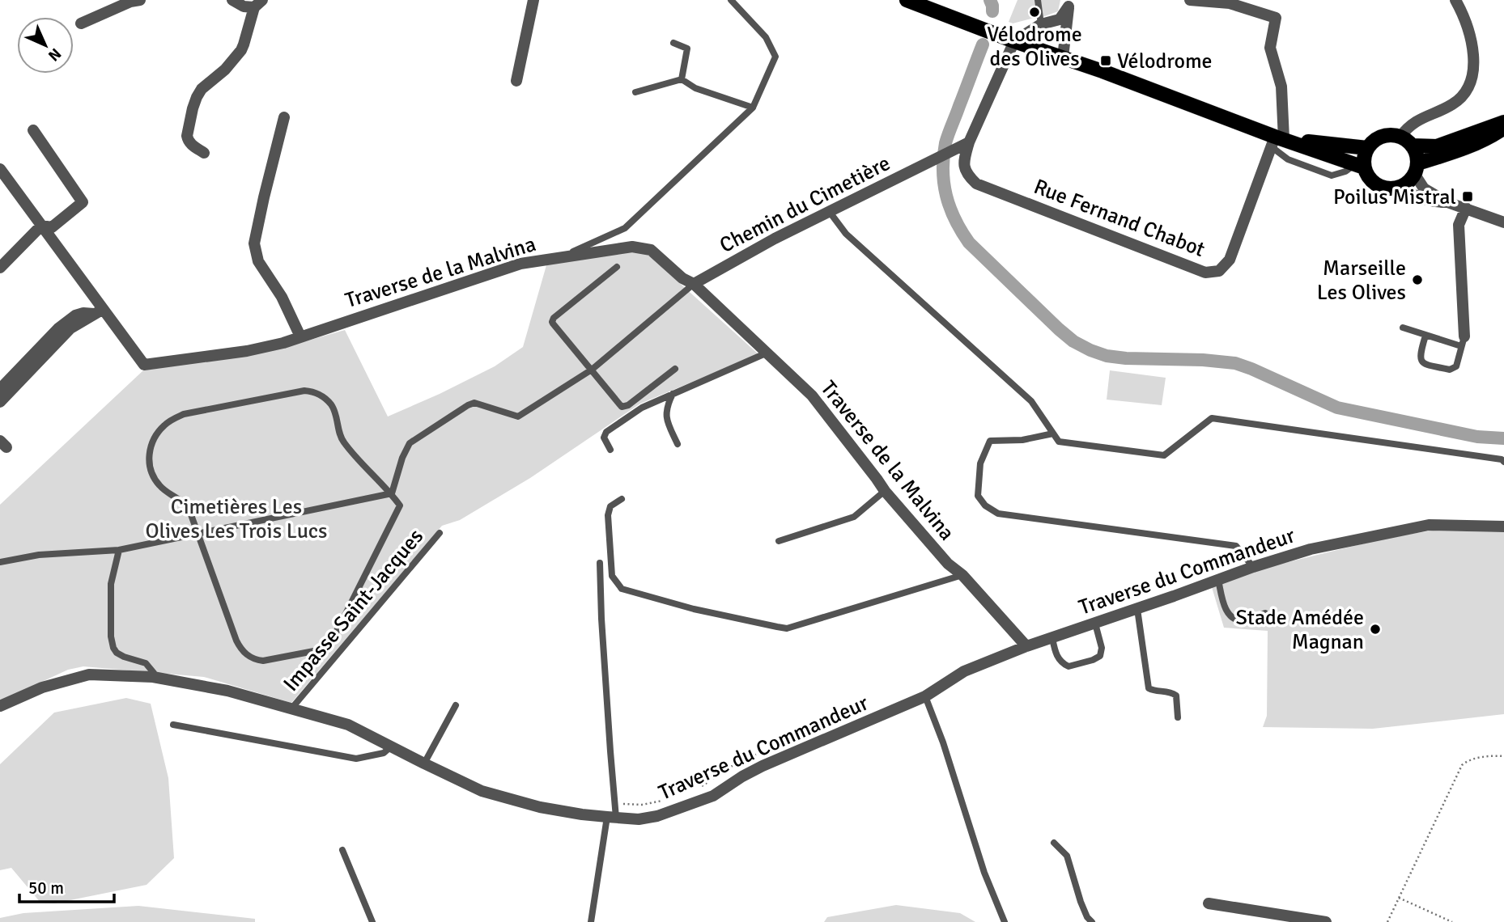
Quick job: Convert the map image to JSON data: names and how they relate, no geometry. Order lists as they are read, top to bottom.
{
  "streets": {
    "street": [
      "Chemin du Cimetière",
      "Rue Fernand Chabot",
      "Traverse de la Malvina",
      "Traverse du Commandeur"
    ],
    "lane": ["Impasse Saint-Jacques"]
  },
  "crossings": [
    ["Chemin du Cimetière", "Rue Fernand Chabot"],
    ["Chemin du Cimetière", "Traverse de la Malvina"],
    ["Traverse de la Malvina", "Traverse du Commandeur"],
    ["Traverse du Commandeur", "Impasse Saint-Jacques"]
  ],
  "parks": ["Cimetières Les Olives Les Trois Lucs"],
  "places": {
    "other": ["Vélodrome des Olives", "Marseille Les Olives", "Stade Amédée Magnan"],
    "transit": ["Vélodrome", "Poilus Mistral"]
  },
  "scale_bar": "50 m",
  "north": "bottom right"
}
